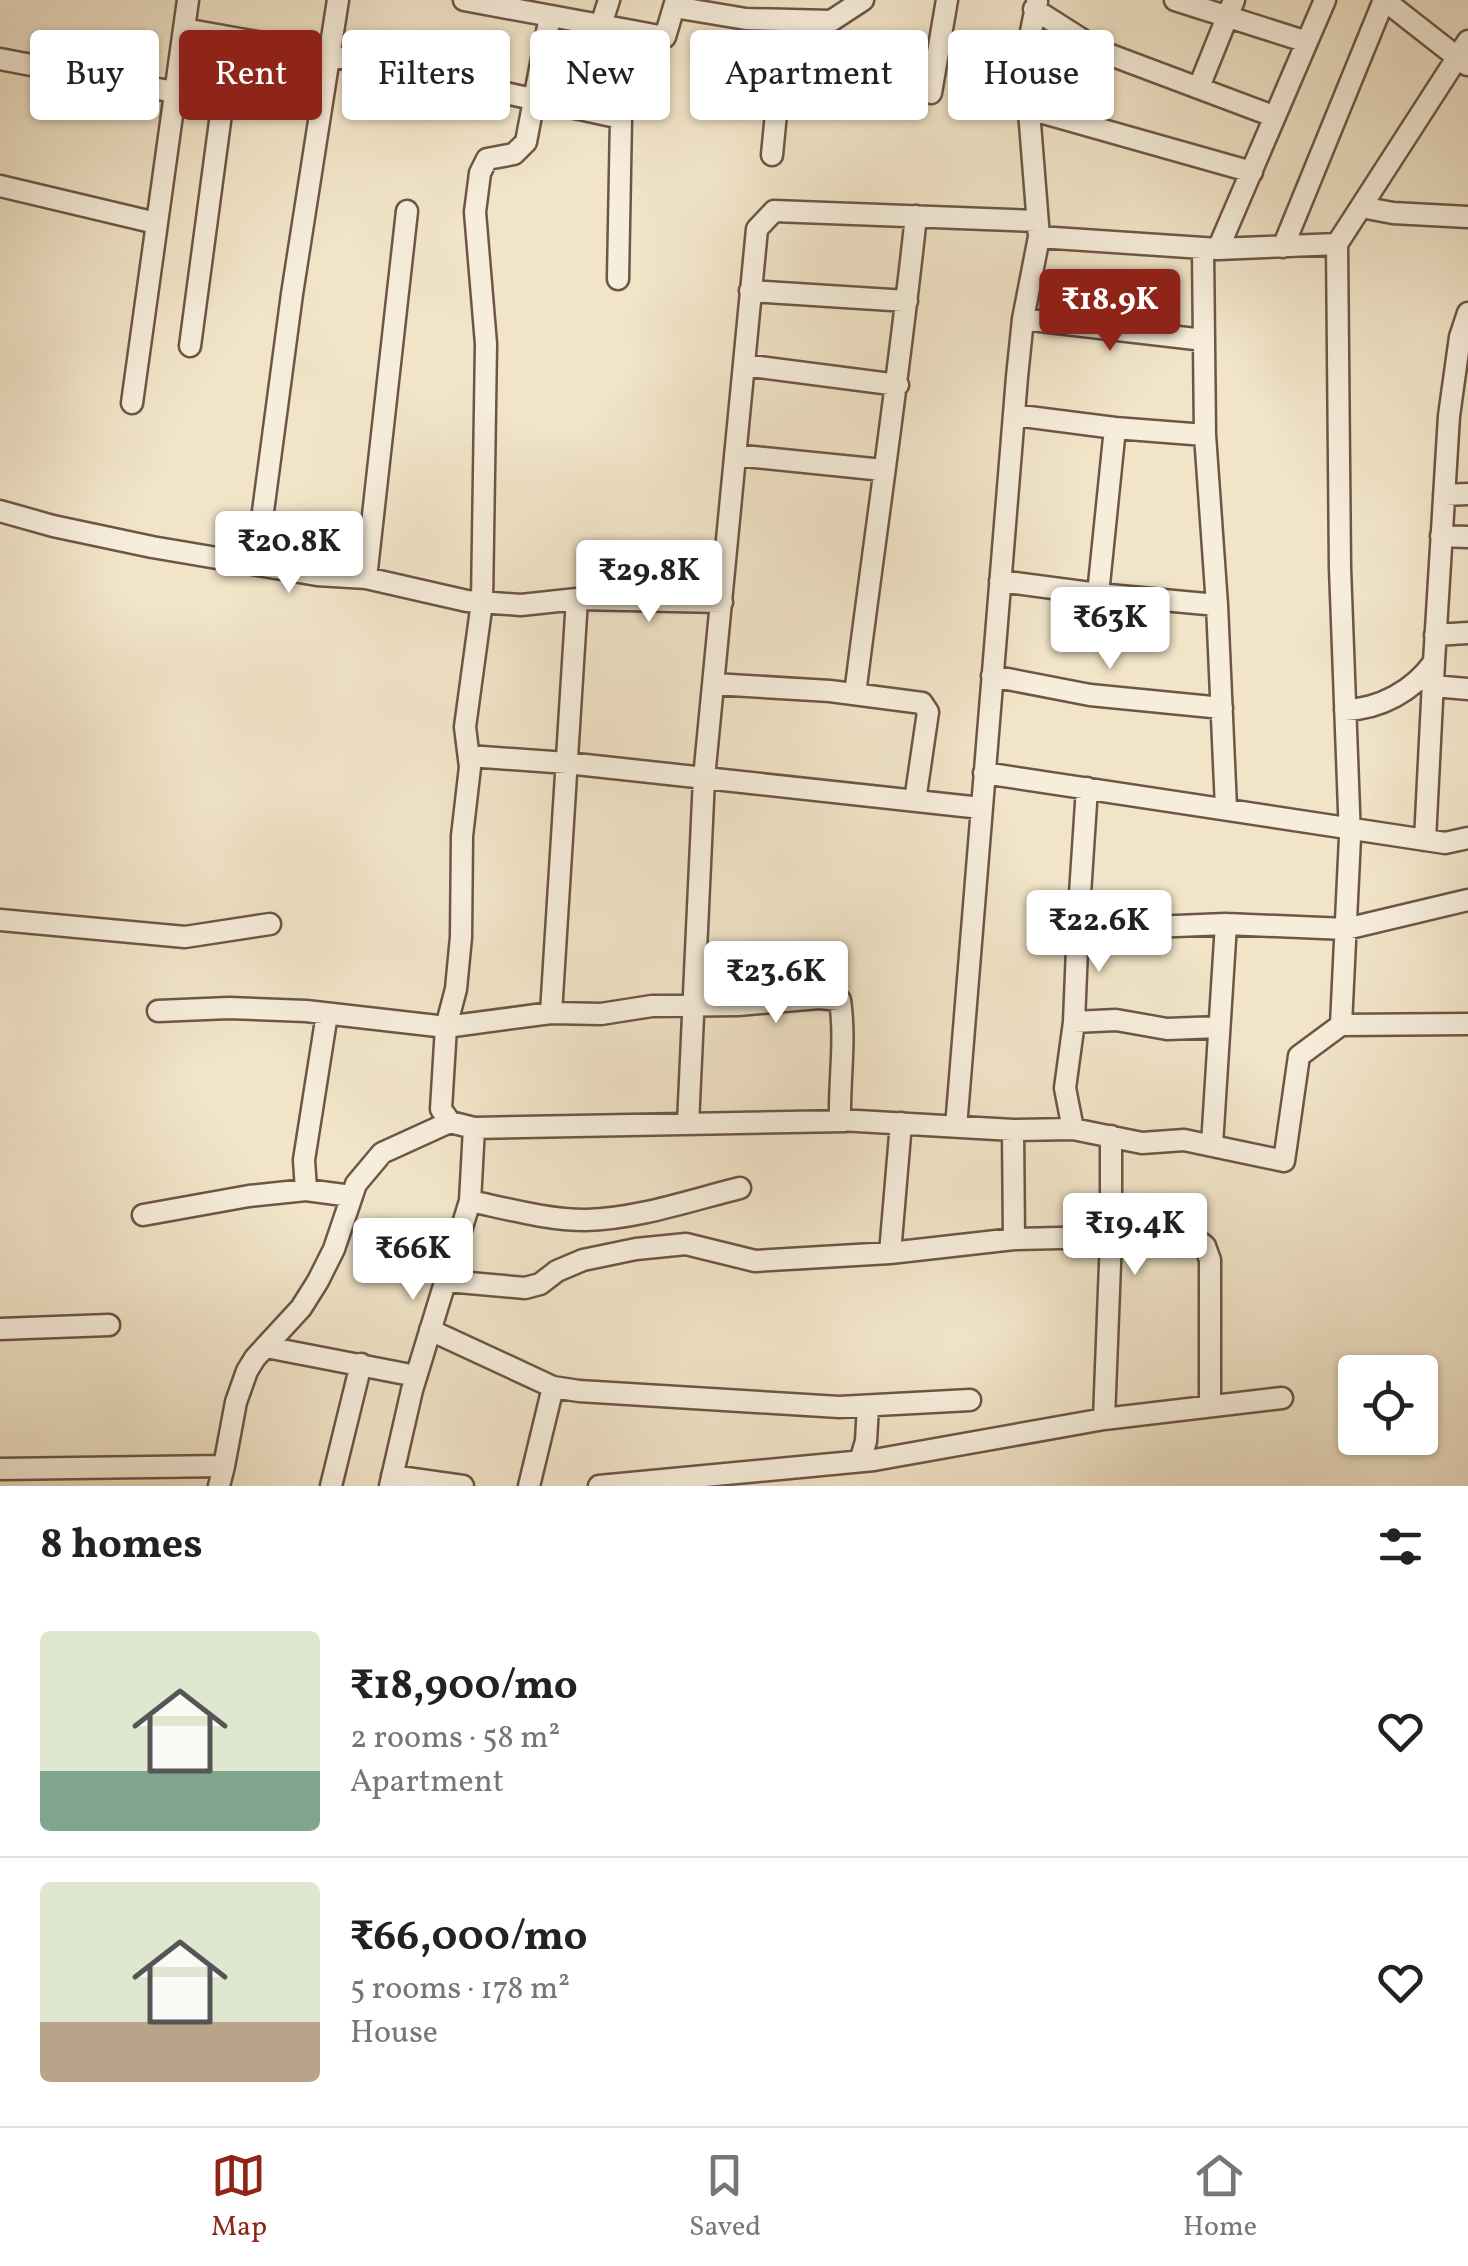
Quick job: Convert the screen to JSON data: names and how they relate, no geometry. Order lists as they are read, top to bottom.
{
  "page": {
    "chip": [
      "Buy",
      "Rent",
      "Filters",
      "New",
      "Apartment",
      "House"
    ],
    "price": [
      "₹18.9K",
      "₹20.8K",
      "₹29.8K",
      "₹63K",
      "₹22.6K",
      "₹23.6K",
      "₹19.4K",
      "₹66K"
    ],
    "heading": "8 homes",
    "list": [
      {
        "name": "₹18,900/mo",
        "note": "2 rooms · 58 m² · Apartment"
      },
      {
        "name": "₹66,000/mo",
        "note": "5 rooms · 178 m² · House"
      }
    ],
    "tabs": ["Map", "Saved", "Home"]
  }
}
